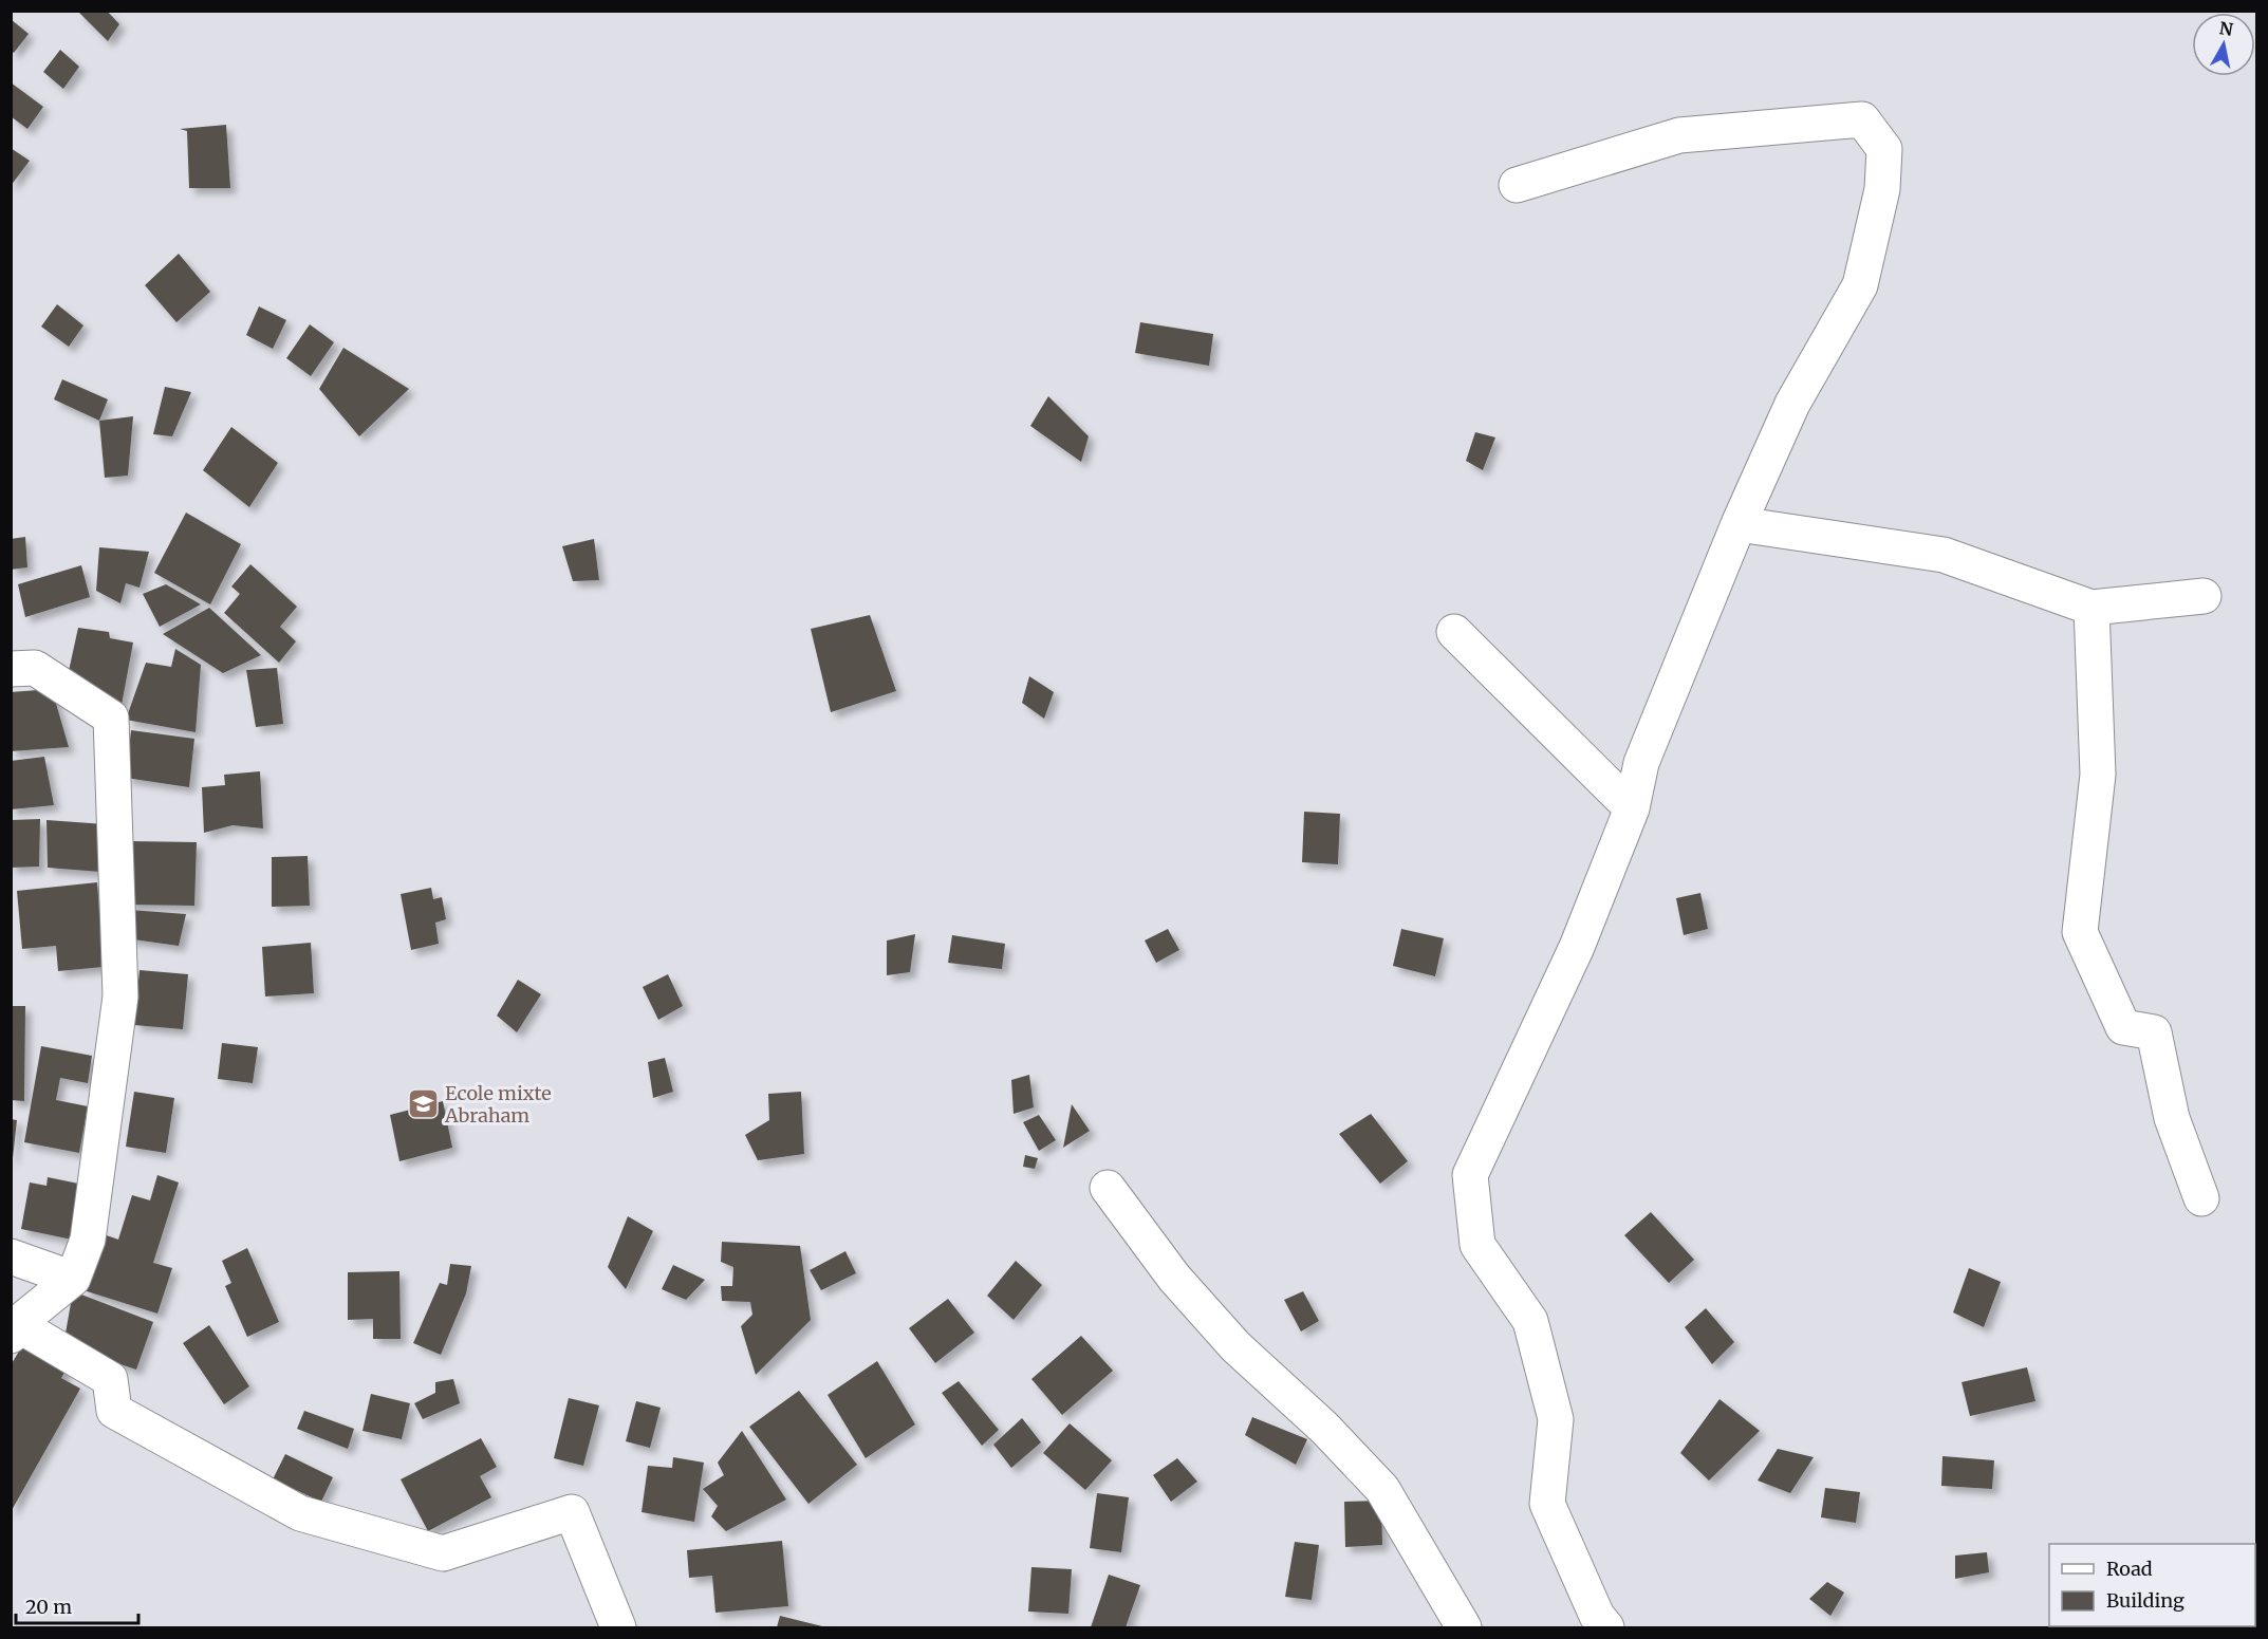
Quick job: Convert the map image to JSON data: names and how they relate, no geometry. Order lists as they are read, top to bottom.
{
  "places": {
    "school or university": ["Ecole mixte Abraham"]
  },
  "legend": ["Road", "Building"],
  "scale_bar": "20 m",
  "north": "top"
}
